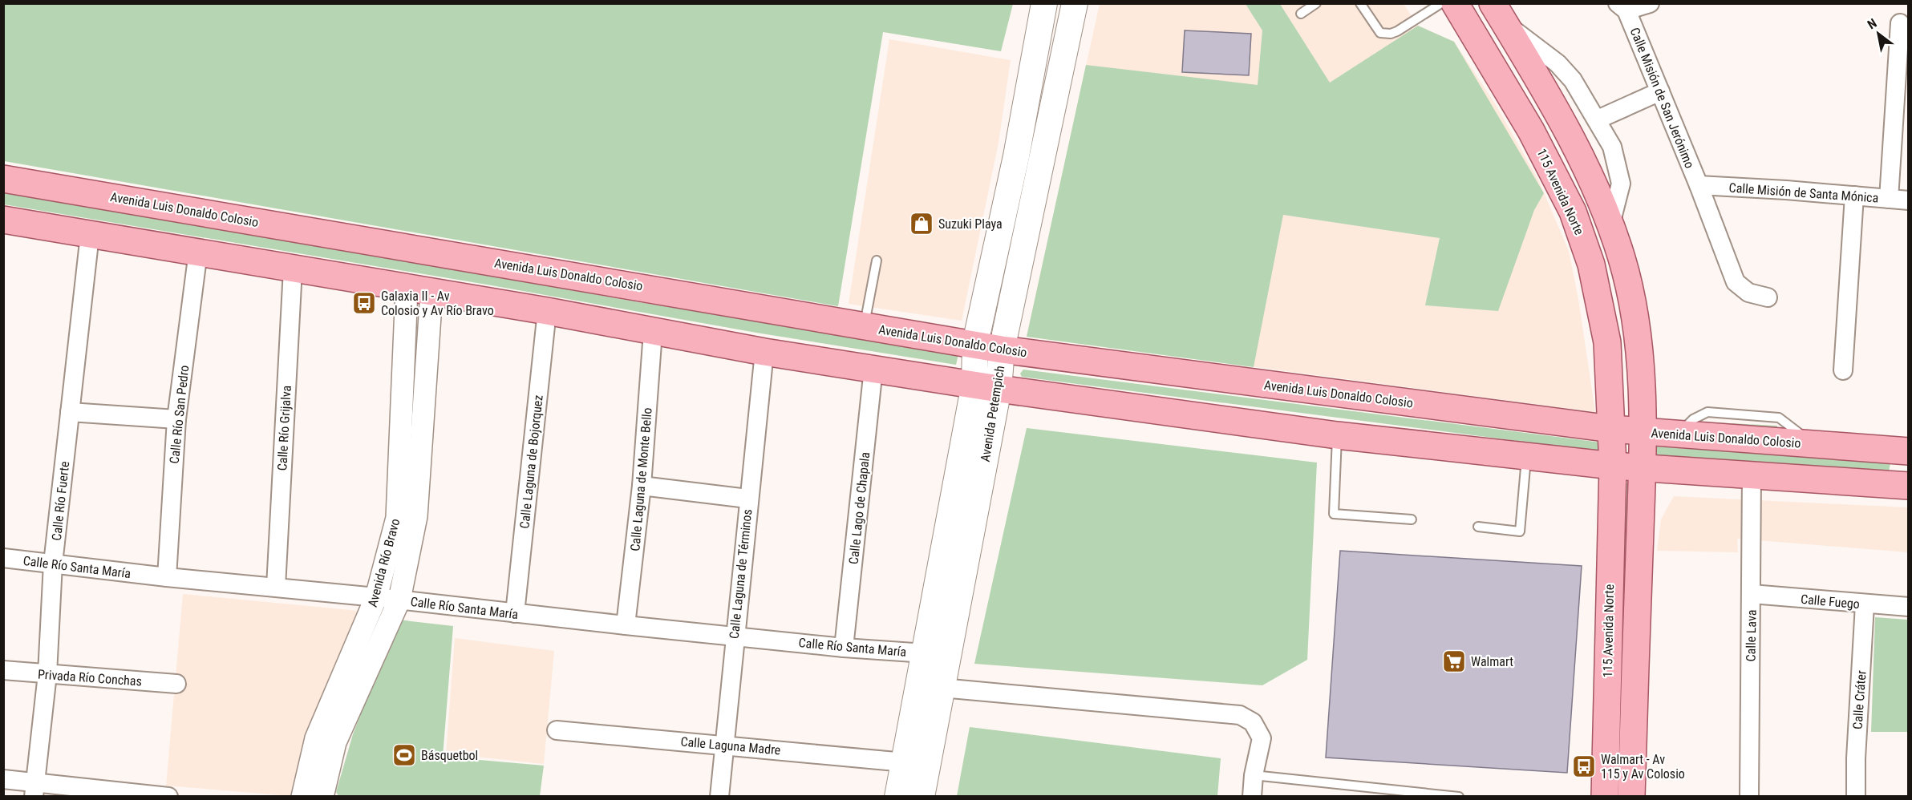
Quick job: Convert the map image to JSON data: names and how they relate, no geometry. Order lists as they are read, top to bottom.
{
  "streets": {
    "main road": ["115 Avenida Norte", "Avenida Luis Donaldo Colosio", "Avenida Petempich"],
    "street": [
      "Calle Misión de San Jerónimo",
      "Calle Misión de Santa Mónica",
      "Calle Río San Pedro",
      "Calle Río Grijalva",
      "Calle Laguna de Bojorquez",
      "Calle Laguna de Monte Bello",
      "Calle Río Fuerte",
      "Calle Lago de Chapala",
      "Avenida Río Bravo",
      "Calle Río Santa María",
      "Calle Laguna de Términos",
      "Calle Fuego",
      "Calle Lava",
      "Privada Río Conchas",
      "Calle Cráter",
      "Calle Laguna Madre"
    ]
  },
  "crossings": [
    ["Calle Misión de San Jerónimo", "Calle Misión de Santa Mónica"],
    ["115 Avenida Norte", "Avenida Luis Donaldo Colosio"],
    ["Avenida Luis Donaldo Colosio", "Avenida Petempich"],
    ["Avenida Petempich", "Calle Río Santa María"],
    ["Avenida Petempich", "Calle Laguna Madre"],
    ["Calle Río San Pedro", "Calle Río Santa María"],
    ["Calle Río Grijalva", "Calle Río Santa María"],
    ["Calle Laguna de Bojorquez", "Calle Río Santa María"],
    ["Calle Laguna de Monte Bello", "Calle Río Santa María"],
    ["Calle Río Fuerte", "Calle Río Santa María"],
    ["Calle Río Fuerte", "Privada Río Conchas"],
    ["Calle Lago de Chapala", "Calle Río Santa María"],
    ["Avenida Río Bravo", "Calle Río Santa María"],
    ["Calle Río Santa María", "Calle Laguna de Términos"],
    ["Calle Laguna de Términos", "Calle Laguna Madre"],
    ["Calle Fuego", "Calle Lava"],
    ["Calle Fuego", "Calle Cráter"]
  ],
  "places": {
    "shop": ["Suzuki Playa"],
    "bus stop": ["Galaxia II - Av Colosio y Av Río Bravo", "Walmart - Av 115 y Av Colosio"],
    "supermarket": ["Walmart"],
    "sports": ["Básquetbol"]
  },
  "north": "top left"
}
